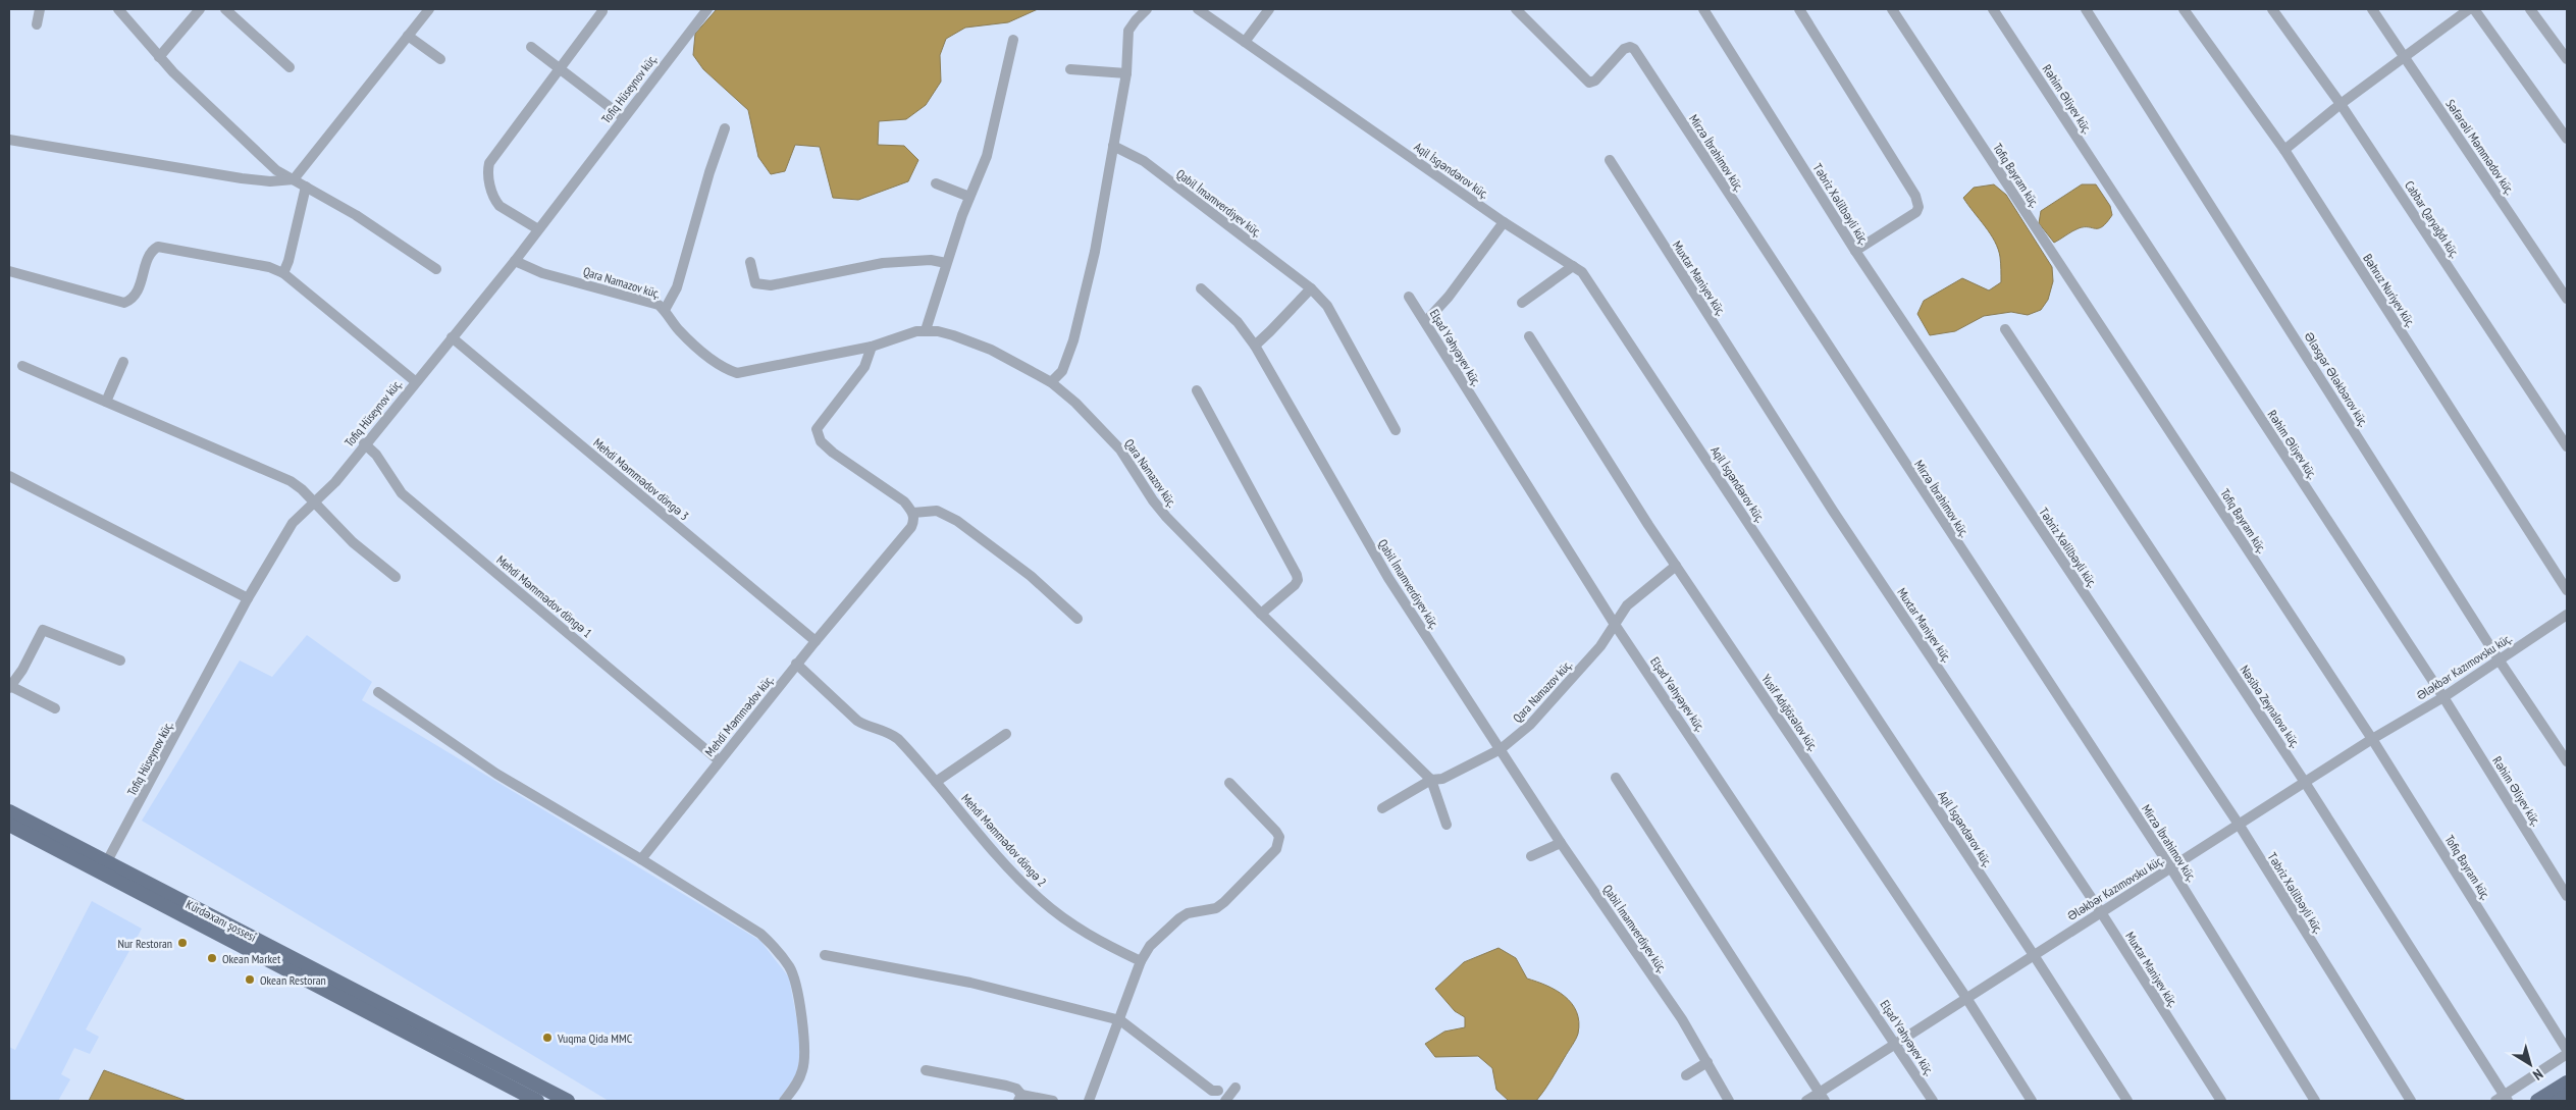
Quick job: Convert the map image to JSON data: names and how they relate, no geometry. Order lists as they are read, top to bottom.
{
  "streets": {
    "main road": ["Kürdəxanı şossesi"],
    "street": [
      "Tofiq Hüseynov küç.",
      "Rəhim Əliyev küç.",
      "Səfərəli Məmmədov küç.",
      "Mirzə İbrahimov küç.",
      "Aqil İsgəndərov küç.",
      "Tofiq Bayram küç.",
      "Qabil İmamverdiyev küç.",
      "Təbriz Xəlilbəyli küç.",
      "Cabbar Qaryağdı küç.",
      "Muxtar Maniyev küç.",
      "Qara Namazov küç.",
      "Bəhruz Nuriyev küç.",
      "Elşad Yəhyəyev küç.",
      "Ələsgər Ələkbərov küç.",
      "Mehdi Məmmədov döngə 3",
      "Mehdi Məmmədov döngə 1",
      "Ələkbər Kazımovsku küç.",
      "Nəsibə Zeynalova küç.",
      "Yusif Adığözəlov küç.",
      "Mehdi Məmmədov küç.",
      "Mehdi Məmmədov döngə 2"
    ]
  },
  "crossings": [
    ["Tofiq Hüseynov küç.", "Qara Namazov küç."],
    ["Tofiq Hüseynov küç.", "Mehdi Məmmədov döngə 3"],
    ["Tofiq Hüseynov küç.", "Mehdi Məmmədov döngə 1"],
    ["Tofiq Hüseynov küç.", "Kürdəxanı şossesi"],
    ["Rəhim Əliyev küç.", "Ələkbər Kazımovsku küç."],
    ["Mirzə İbrahimov küç.", "Ələkbər Kazımovsku küç."],
    ["Aqil İsgəndərov küç.", "Ələkbər Kazımovsku küç."],
    ["Tofiq Bayram küç.", "Ələkbər Kazımovsku küç."],
    ["Qabil İmamverdiyev küç.", "Qara Namazov küç."],
    ["Təbriz Xəlilbəyli küç.", "Ələkbər Kazımovsku küç."],
    ["Muxtar Maniyev küç.", "Ələkbər Kazımovsku küç."],
    ["Qara Namazov küç.", "Elşad Yəhyəyev küç."],
    ["Qara Namazov küç.", "Yusif Adığözəlov küç."],
    ["Elşad Yəhyəyev küç.", "Ələkbər Kazımovsku küç."],
    ["Ələsgər Ələkbərov küç.", "Ələkbər Kazımovsku küç."],
    ["Mehdi Məmmədov döngə 3", "Mehdi Məmmədov küç."],
    ["Mehdi Məmmədov döngə 1", "Mehdi Məmmədov küç."],
    ["Ələkbər Kazımovsku küç.", "Nəsibə Zeynalova küç."],
    ["Ələkbər Kazımovsku küç.", "Yusif Adığözəlov küç."],
    ["Mehdi Məmmədov küç.", "Mehdi Məmmədov döngə 2"]
  ],
  "places": [
    "Nur Restoran",
    "Okean Market",
    "Okean Restoran",
    "Vuqma Qida MMC"
  ],
  "north": "bottom right"
}
